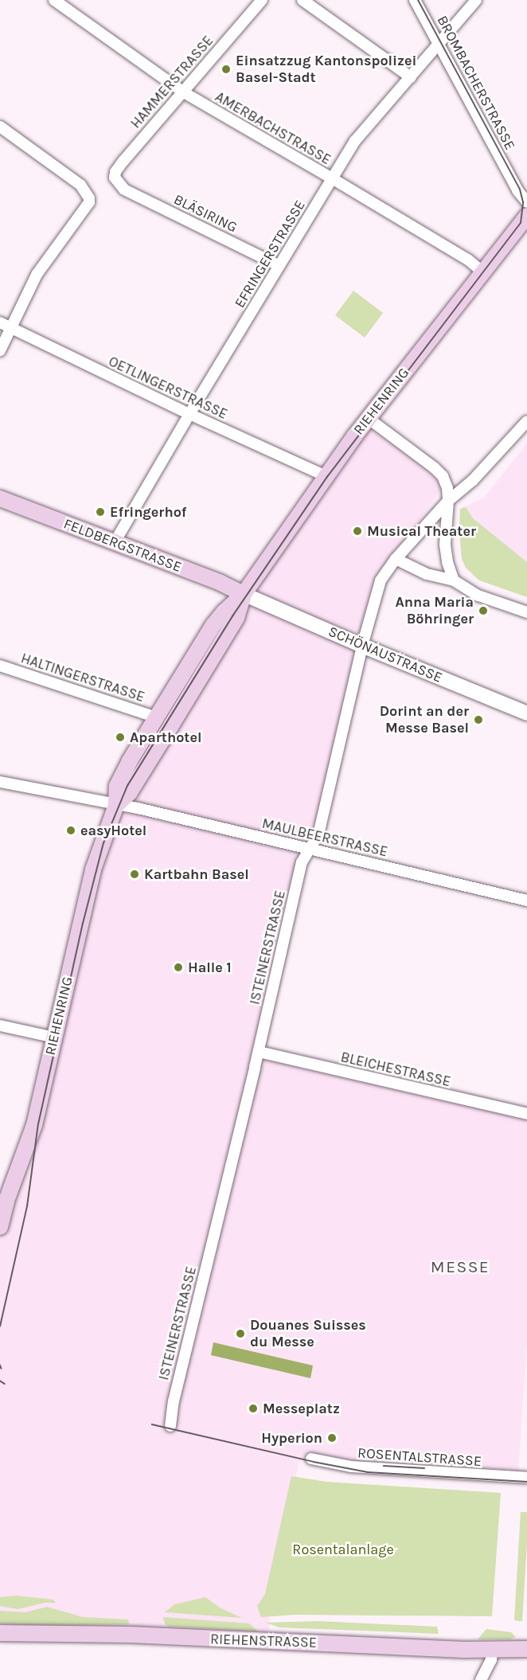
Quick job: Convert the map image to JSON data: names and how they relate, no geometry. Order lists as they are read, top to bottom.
{
  "streets": {
    "main road": ["RIEHENRING", "FELDBERGSTRASSE", "RIEHENSTRASSE"],
    "street": [
      "HAMMERSTRASSE",
      "BROMBACHERSTRASSE",
      "AMERBACHSTRASSE",
      "BLÄSIRING",
      "EFRINGERSTRASSE",
      "OETLINGERSTRASSE",
      "SCHÖNAUSTRASSE",
      "HALTINGERSTRASSE",
      "MAULBEERSTRASSE",
      "ISTEINERSTRASSE",
      "BLEICHESTRASSE",
      "ROSENTALSTRASSE"
    ]
  },
  "crossings": [
    ["HAMMERSTRASSE", "AMERBACHSTRASSE"],
    ["HAMMERSTRASSE", "BLÄSIRING"],
    ["BROMBACHERSTRASSE", "EFRINGERSTRASSE"],
    ["AMERBACHSTRASSE", "EFRINGERSTRASSE"],
    ["AMERBACHSTRASSE", "RIEHENRING"],
    ["BLÄSIRING", "EFRINGERSTRASSE"],
    ["EFRINGERSTRASSE", "OETLINGERSTRASSE"],
    ["EFRINGERSTRASSE", "FELDBERGSTRASSE"],
    ["OETLINGERSTRASSE", "RIEHENRING"],
    ["RIEHENRING", "FELDBERGSTRASSE"],
    ["RIEHENRING", "SCHÖNAUSTRASSE"],
    ["RIEHENRING", "HALTINGERSTRASSE"],
    ["RIEHENRING", "MAULBEERSTRASSE"],
    ["FELDBERGSTRASSE", "SCHÖNAUSTRASSE"],
    ["SCHÖNAUSTRASSE", "ISTEINERSTRASSE"],
    ["MAULBEERSTRASSE", "ISTEINERSTRASSE"],
    ["ISTEINERSTRASSE", "BLEICHESTRASSE"]
  ],
  "districts": ["MESSE"],
  "parks": ["Rosentalanlage"],
  "places": [
    "Einsatzzug Kantonspolizei Basel-Stadt",
    "Efringerhof",
    "Musical Theater",
    "Anna Maria Böhringer",
    "Dorint an der Messe Basel",
    "Aparthotel",
    "easyHotel",
    "Kartbahn Basel",
    "Halle 1",
    "Douanes Suisses du Messe",
    "Messeplatz",
    "Hyperion"
  ]
}
